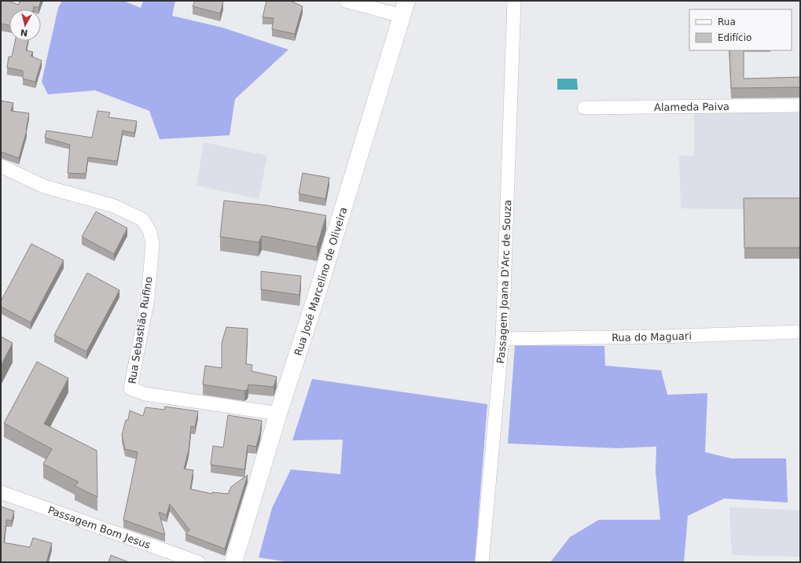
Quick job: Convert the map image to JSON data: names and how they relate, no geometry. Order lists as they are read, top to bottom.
{
  "streets": {
    "street": [
      "Alameda Paiva",
      "Rua José Marcelino de Oliveira",
      "Passagem Joana D'Arc de Souza",
      "Rua Sebastião Rufino",
      "Rua do Maguari",
      "Passagem Bom Jesus"
    ]
  },
  "crossings": [
    ["Rua José Marcelino de Oliveira", "Rua Sebastião Rufino"],
    ["Passagem Joana D'Arc de Souza", "Rua do Maguari"]
  ],
  "legend": ["Rua", "Edifício"],
  "north": "bottom"
}
